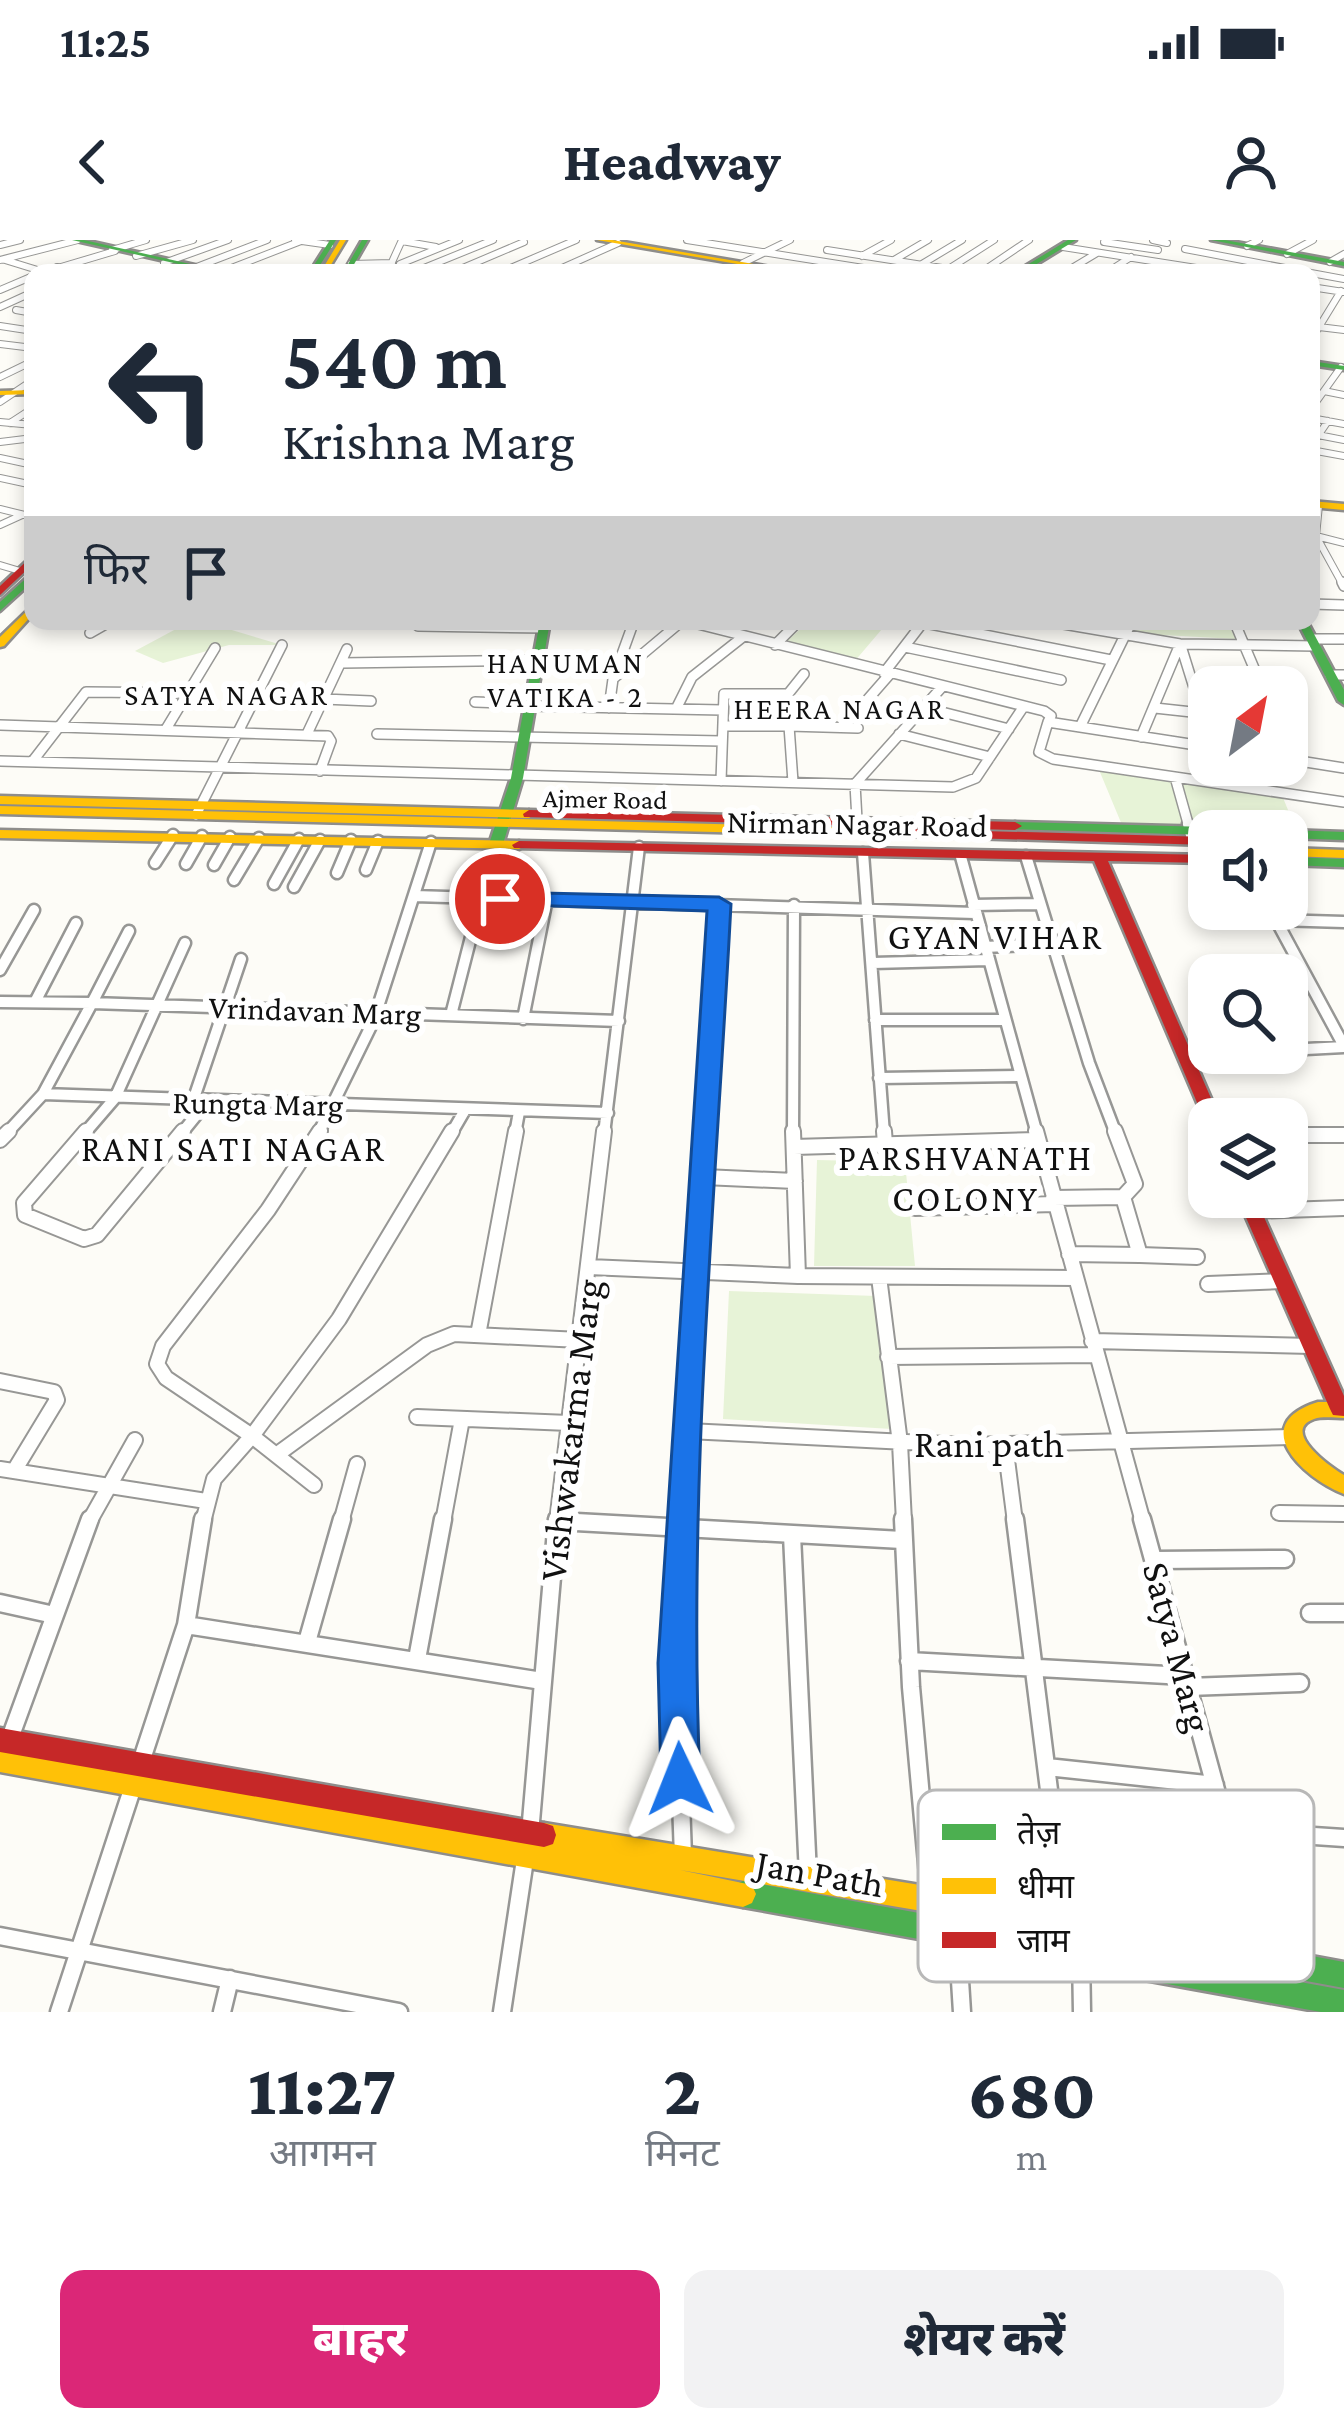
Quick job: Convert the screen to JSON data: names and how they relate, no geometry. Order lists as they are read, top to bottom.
{
  "streets": {
    "main road": ["Ajmer Road", "Nirman Nagar Road", "Jan Path"],
    "street": [
      "Vrindavan Marg",
      "Rungta Marg",
      "Vishwakarma Marg",
      "Rani path",
      "Satya Marg"
    ]
  },
  "crossings": [
    ["Ajmer Road", "Nirman Nagar Road"],
    ["Nirman Nagar Road", "Vishwakarma Marg"],
    ["Nirman Nagar Road", "Satya Marg"],
    ["Vrindavan Marg", "Vishwakarma Marg"],
    ["Rungta Marg", "Vishwakarma Marg"],
    ["Vishwakarma Marg", "Jan Path"],
    ["Rani path", "Satya Marg"],
    ["Satya Marg", "Jan Path"]
  ],
  "districts": [
    "HANUMAN VATIKA - 2",
    "SATYA NAGAR",
    "HEERA NAGAR",
    "GYAN VIHAR",
    "RANI SATI NAGAR",
    "PARSHVANATH COLONY"
  ],
  "legend": ["तेज़", "धीमा", "जाम"],
  "north": "top right",
  "page": {
    "status": "11:25",
    "header": "Headway",
    "turn": ["540 m", "Krishna Marg"],
    "then": "फिर",
    "eta": [
      "11:27",
      "आगमन",
      "2",
      "मिनट",
      "680",
      "m"
    ],
    "buttons": ["बाहर", "शेयर करें"]
  }
}
